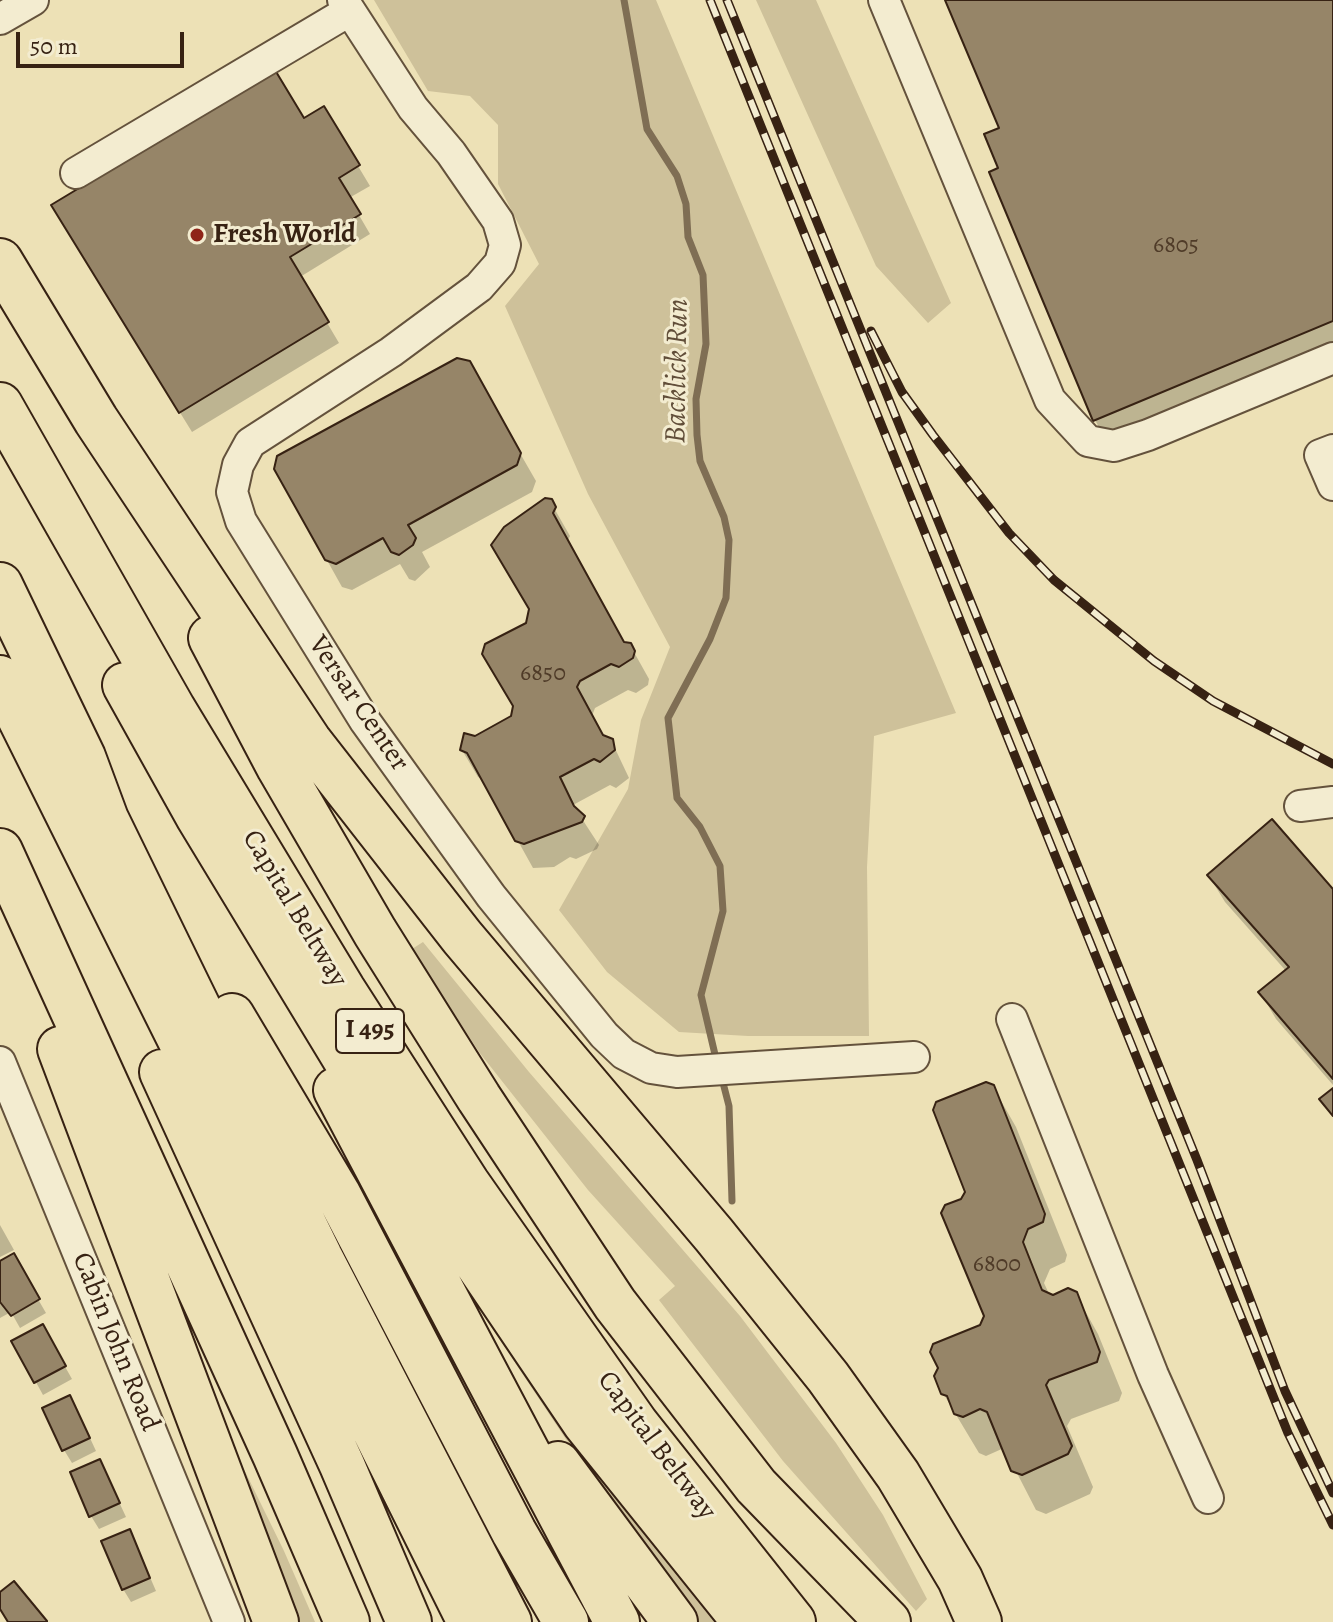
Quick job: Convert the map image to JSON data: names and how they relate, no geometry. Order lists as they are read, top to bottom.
{
  "streets": {
    "highway": ["Capital Beltway", "I 495"],
    "street": ["Versar Center", "Cabin John Road"]
  },
  "water": ["Backlick Run"],
  "places": ["Fresh World"],
  "house_numbers": ["6805", "6850", "6800"],
  "scale_bar": "50 m"
}
